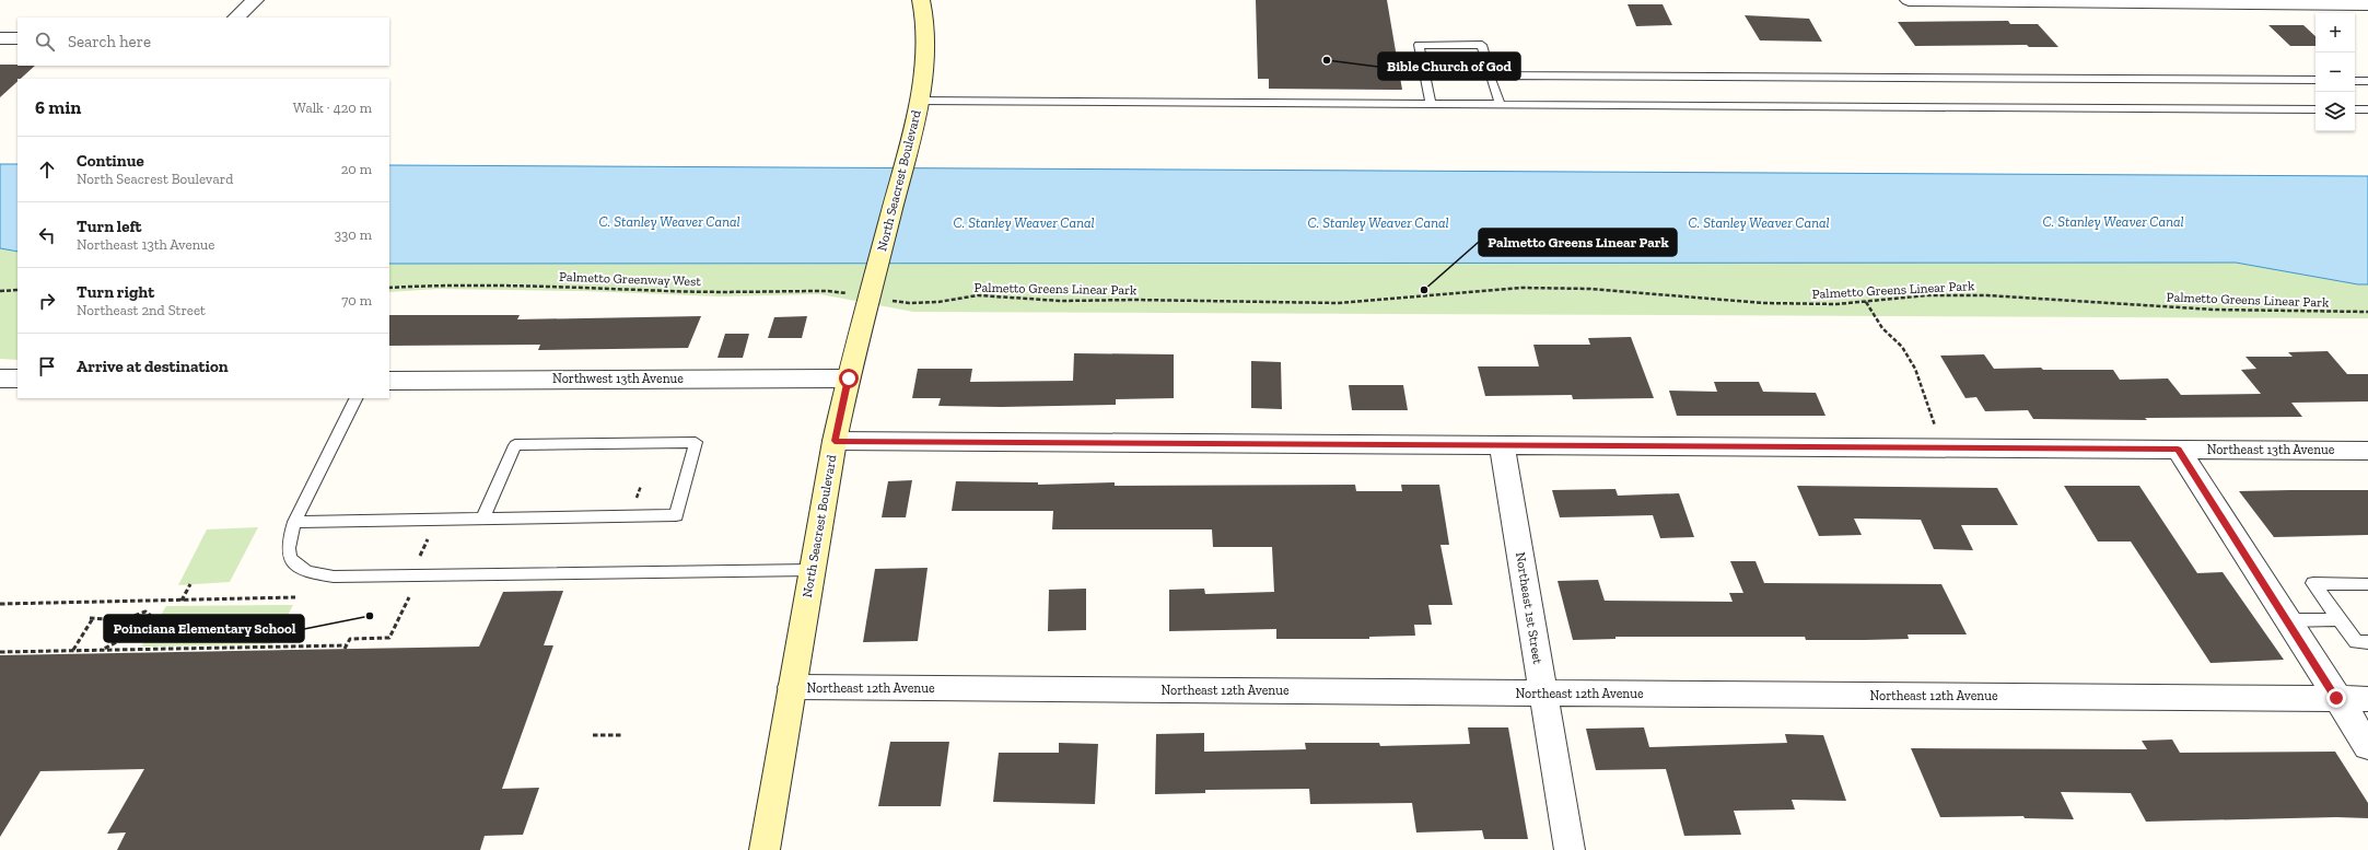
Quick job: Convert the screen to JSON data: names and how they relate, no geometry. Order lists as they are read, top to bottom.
{
  "streets": {
    "street": [
      "North Seacrest Boulevard",
      "Northwest 13th Avenue",
      "Northeast 13th Avenue",
      "Northeast 1st Street",
      "Northeast 12th Avenue"
    ],
    "path": ["Palmetto Greenway West", "Palmetto Greens Linear Park"]
  },
  "crossings": [
    ["North Seacrest Boulevard", "Palmetto Greenway West"],
    ["North Seacrest Boulevard", "Palmetto Greens Linear Park"],
    ["North Seacrest Boulevard", "Northwest 13th Avenue"],
    ["North Seacrest Boulevard", "Northeast 13th Avenue"],
    ["North Seacrest Boulevard", "Northeast 12th Avenue"],
    ["Palmetto Greenway West", "Palmetto Greens Linear Park"],
    ["Northeast 13th Avenue", "Northeast 1st Street"],
    ["Northeast 1st Street", "Northeast 12th Avenue"]
  ],
  "water": ["C. Stanley Weaver Canal"],
  "places": ["Bible Church of God", "Palmetto Greens Linear Park", "Poinciana Elementary School"],
  "page": {
    "map_buttons": ["+", "−"],
    "search": "Search here",
    "heading": ["6 min", "Walk · 420 m"],
    "list": [
      ["Continue", "North Seacrest Boulevard", "20 m"],
      ["Turn left", "Northeast 13th Avenue", "330 m"],
      ["Turn right", "Northeast 2nd Street", "70 m"],
      "Arrive at destination"
    ]
  }
}
